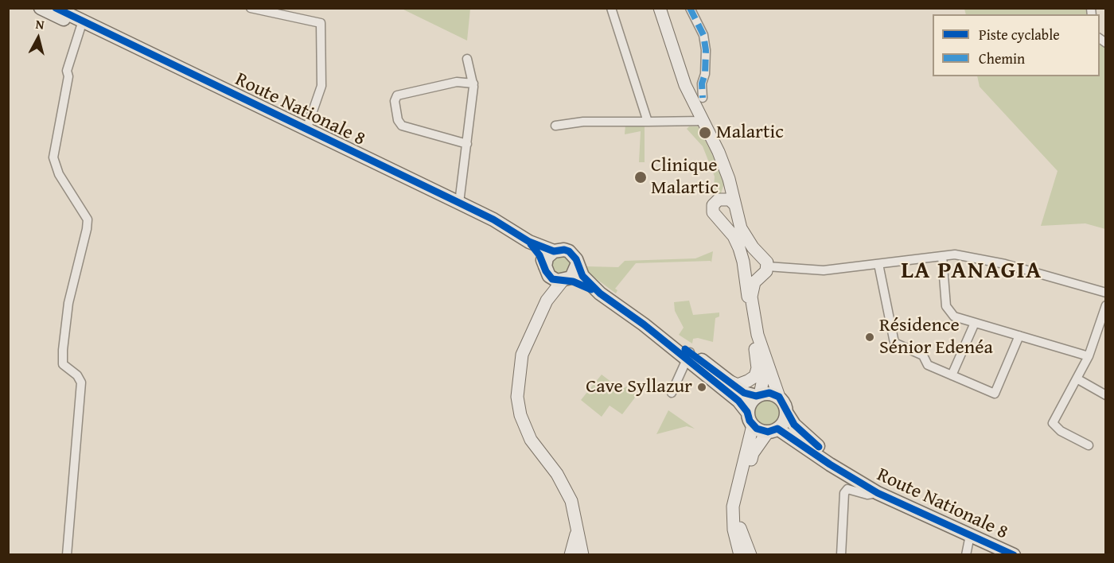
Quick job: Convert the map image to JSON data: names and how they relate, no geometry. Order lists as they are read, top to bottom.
{
  "streets": {
    "main road": ["Route Nationale 8"]
  },
  "districts": ["LA PANAGIA"],
  "places": [
    "Malartic",
    "Clinique Malartic",
    "Résidence Sénior Edenéa",
    "Cave Syllazur"
  ],
  "legend": ["Piste cyclable", "Chemin"],
  "north": "top"
}
